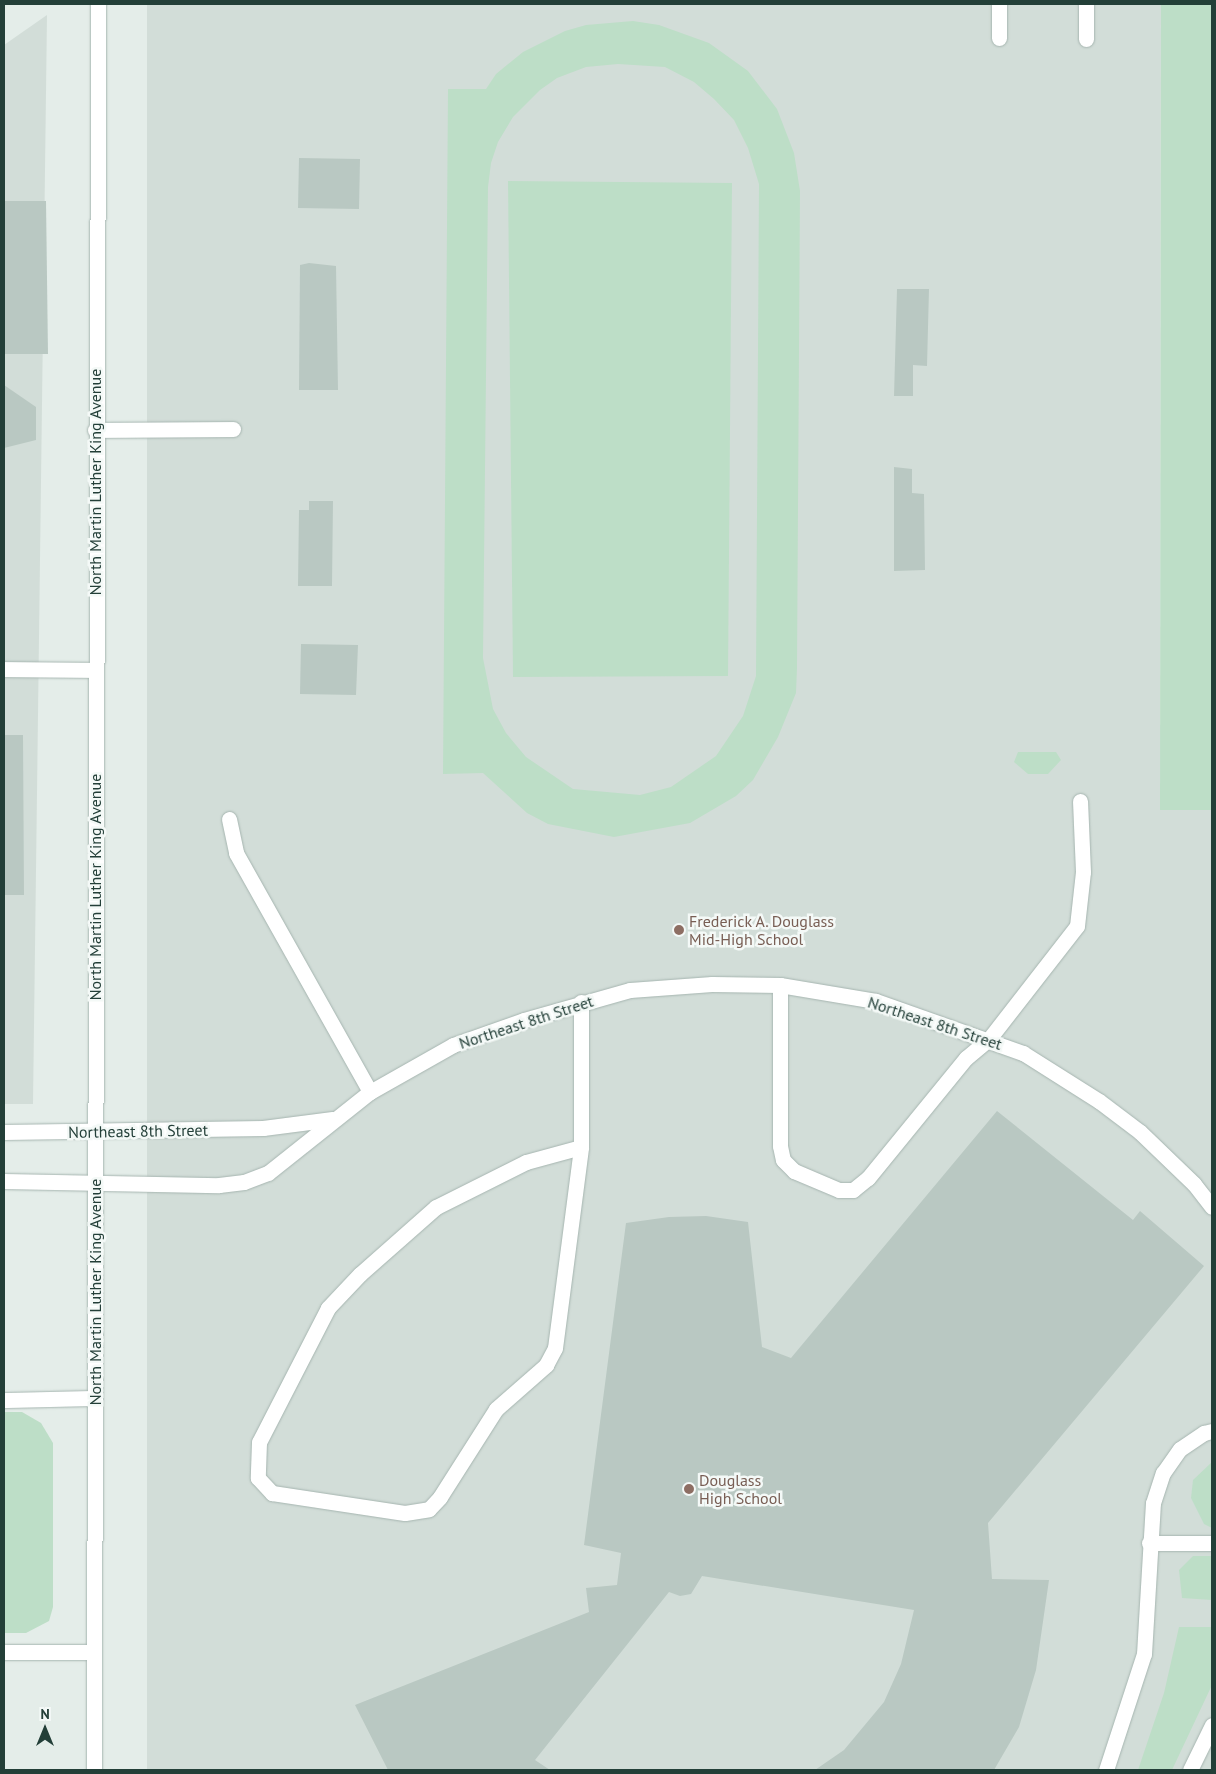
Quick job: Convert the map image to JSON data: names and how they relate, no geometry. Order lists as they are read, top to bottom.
{
  "streets": {
    "street": ["North Martin Luther King Avenue", "Northeast 8th Street"]
  },
  "crossings": [
    ["North Martin Luther King Avenue", "Northeast 8th Street"]
  ],
  "places": ["Frederick A. Douglass Mid-High School", "Douglass High School"],
  "north": "top"
}
